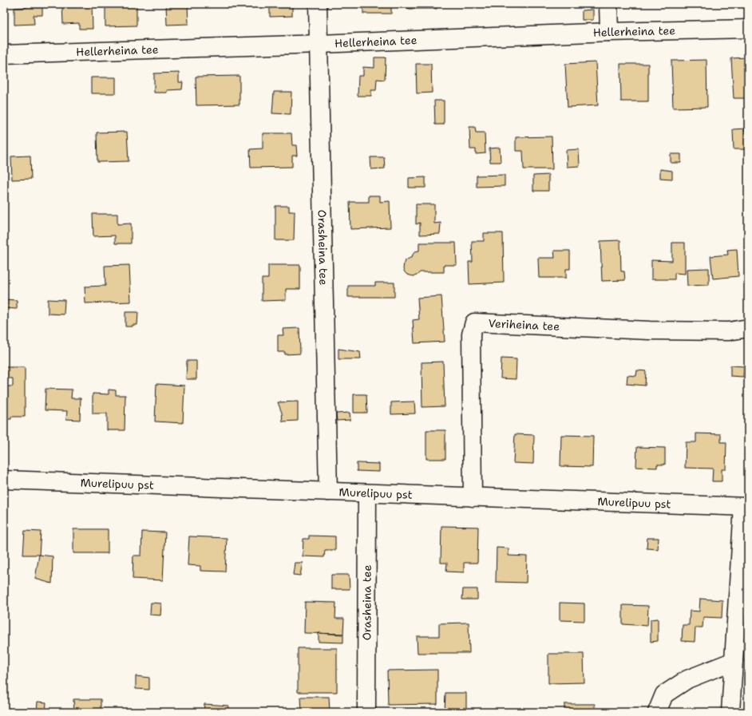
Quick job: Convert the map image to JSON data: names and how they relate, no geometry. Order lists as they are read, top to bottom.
{
  "streets": {
    "street": [
      "Hellerheina tee",
      "Orasheina tee",
      "Veriheina tee",
      "Murelipuu pst"
    ]
  },
  "crossings": [
    ["Hellerheina tee", "Orasheina tee"],
    ["Orasheina tee", "Murelipuu pst"],
    ["Veriheina tee", "Murelipuu pst"]
  ]
}
